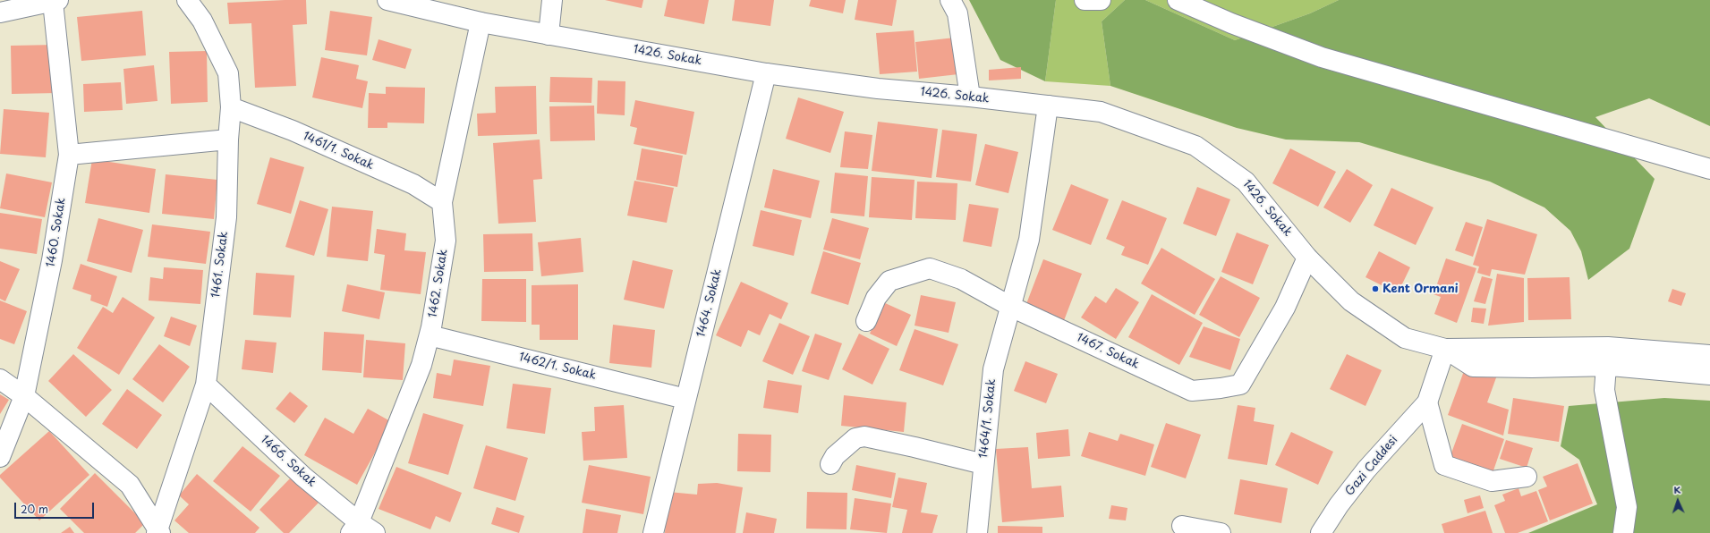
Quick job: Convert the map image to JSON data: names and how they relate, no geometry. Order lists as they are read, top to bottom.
{
  "streets": {
    "street": [
      "1426. Sokak",
      "1461/1. Sokak",
      "1460. Sokak",
      "1461. Sokak",
      "1462. Sokak",
      "1464. Sokak",
      "1467. Sokak",
      "1462/1. Sokak",
      "1464/1. Sokak",
      "1466. Sokak",
      "Gazi Caddesi"
    ]
  },
  "crossings": [
    ["1426. Sokak", "1462. Sokak"],
    ["1426. Sokak", "1464. Sokak"],
    ["1426. Sokak", "1467. Sokak"],
    ["1426. Sokak", "1464/1. Sokak"],
    ["1426. Sokak", "Gazi Caddesi"],
    ["1461/1. Sokak", "1461. Sokak"],
    ["1461/1. Sokak", "1462. Sokak"],
    ["1461. Sokak", "1466. Sokak"],
    ["1462. Sokak", "1462/1. Sokak"],
    ["1462. Sokak", "1466. Sokak"],
    ["1464. Sokak", "1462/1. Sokak"],
    ["1467. Sokak", "1464/1. Sokak"]
  ],
  "places": ["Kent Ormani"],
  "scale_bar": "20 m",
  "north": "top"
}
